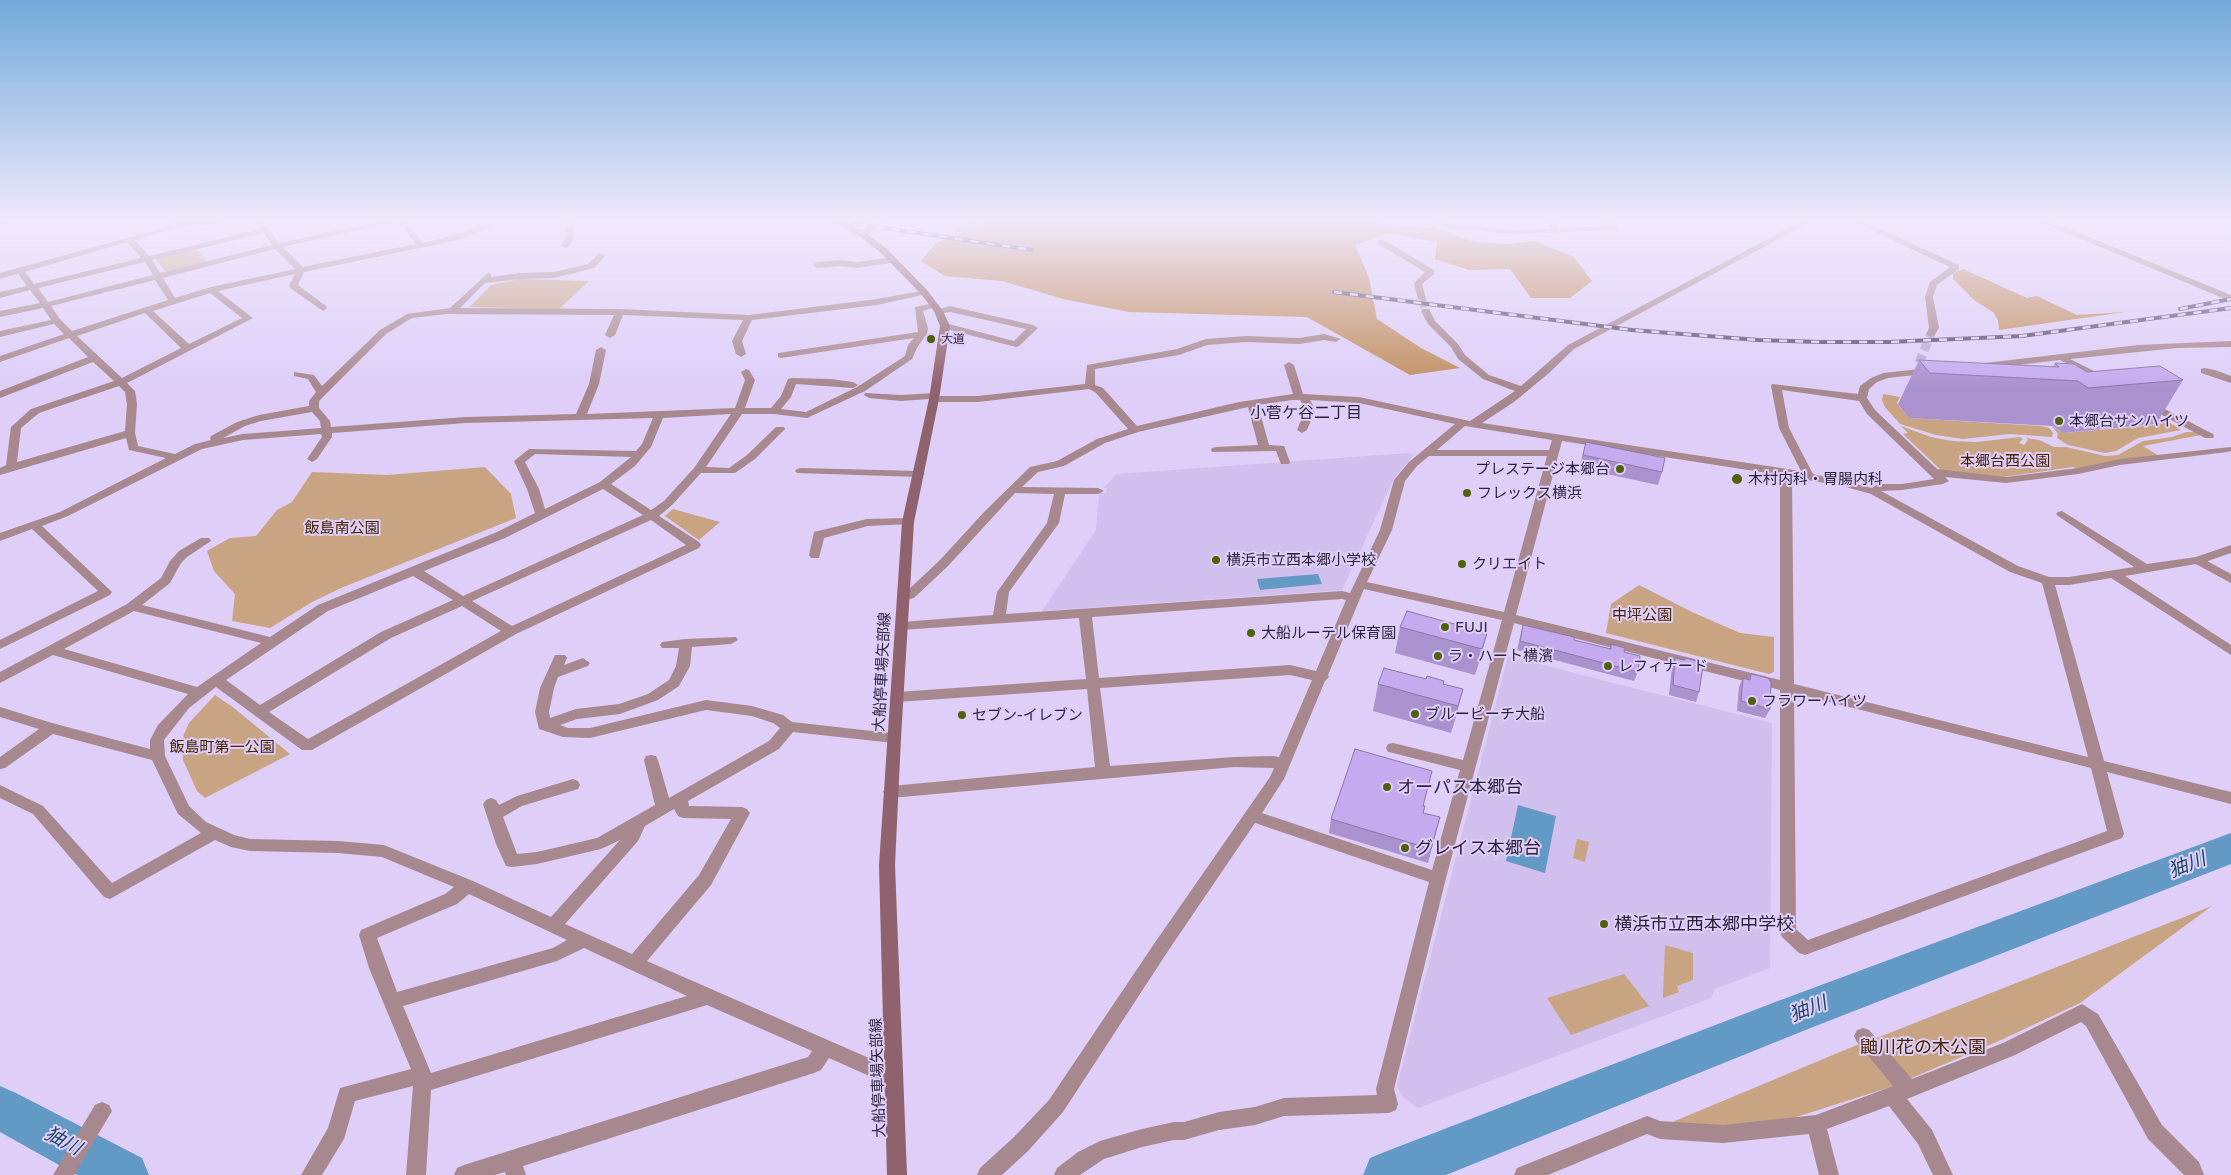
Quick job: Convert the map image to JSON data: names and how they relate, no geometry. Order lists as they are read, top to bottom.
{
  "streets": {
    "main road": ["大船停車場矢部線"]
  },
  "districts": ["小菅ケ谷二丁目"],
  "water": ["㹨川"],
  "parks": [
    "本郷台西公園",
    "飯島南公園",
    "中坪公園",
    "飯島町第一公園",
    "鼬川花の木公園"
  ],
  "places": [
    "大道",
    "本郷台サンハイツ",
    "プレステージ本郷台",
    "木村内科・胃腸内科",
    "フレックス横浜",
    "横浜市立西本郷小学校",
    "クリエイト",
    "FUJI",
    "大船ルーテル保育園",
    "ラ・ハート横濱",
    "レフィナード",
    "フラワーハイツ",
    "ブルービーチ大船",
    "セブン-イレブン",
    "オーパス本郷台",
    "グレイス本郷台",
    "横浜市立西本郷中学校"
  ]
}
